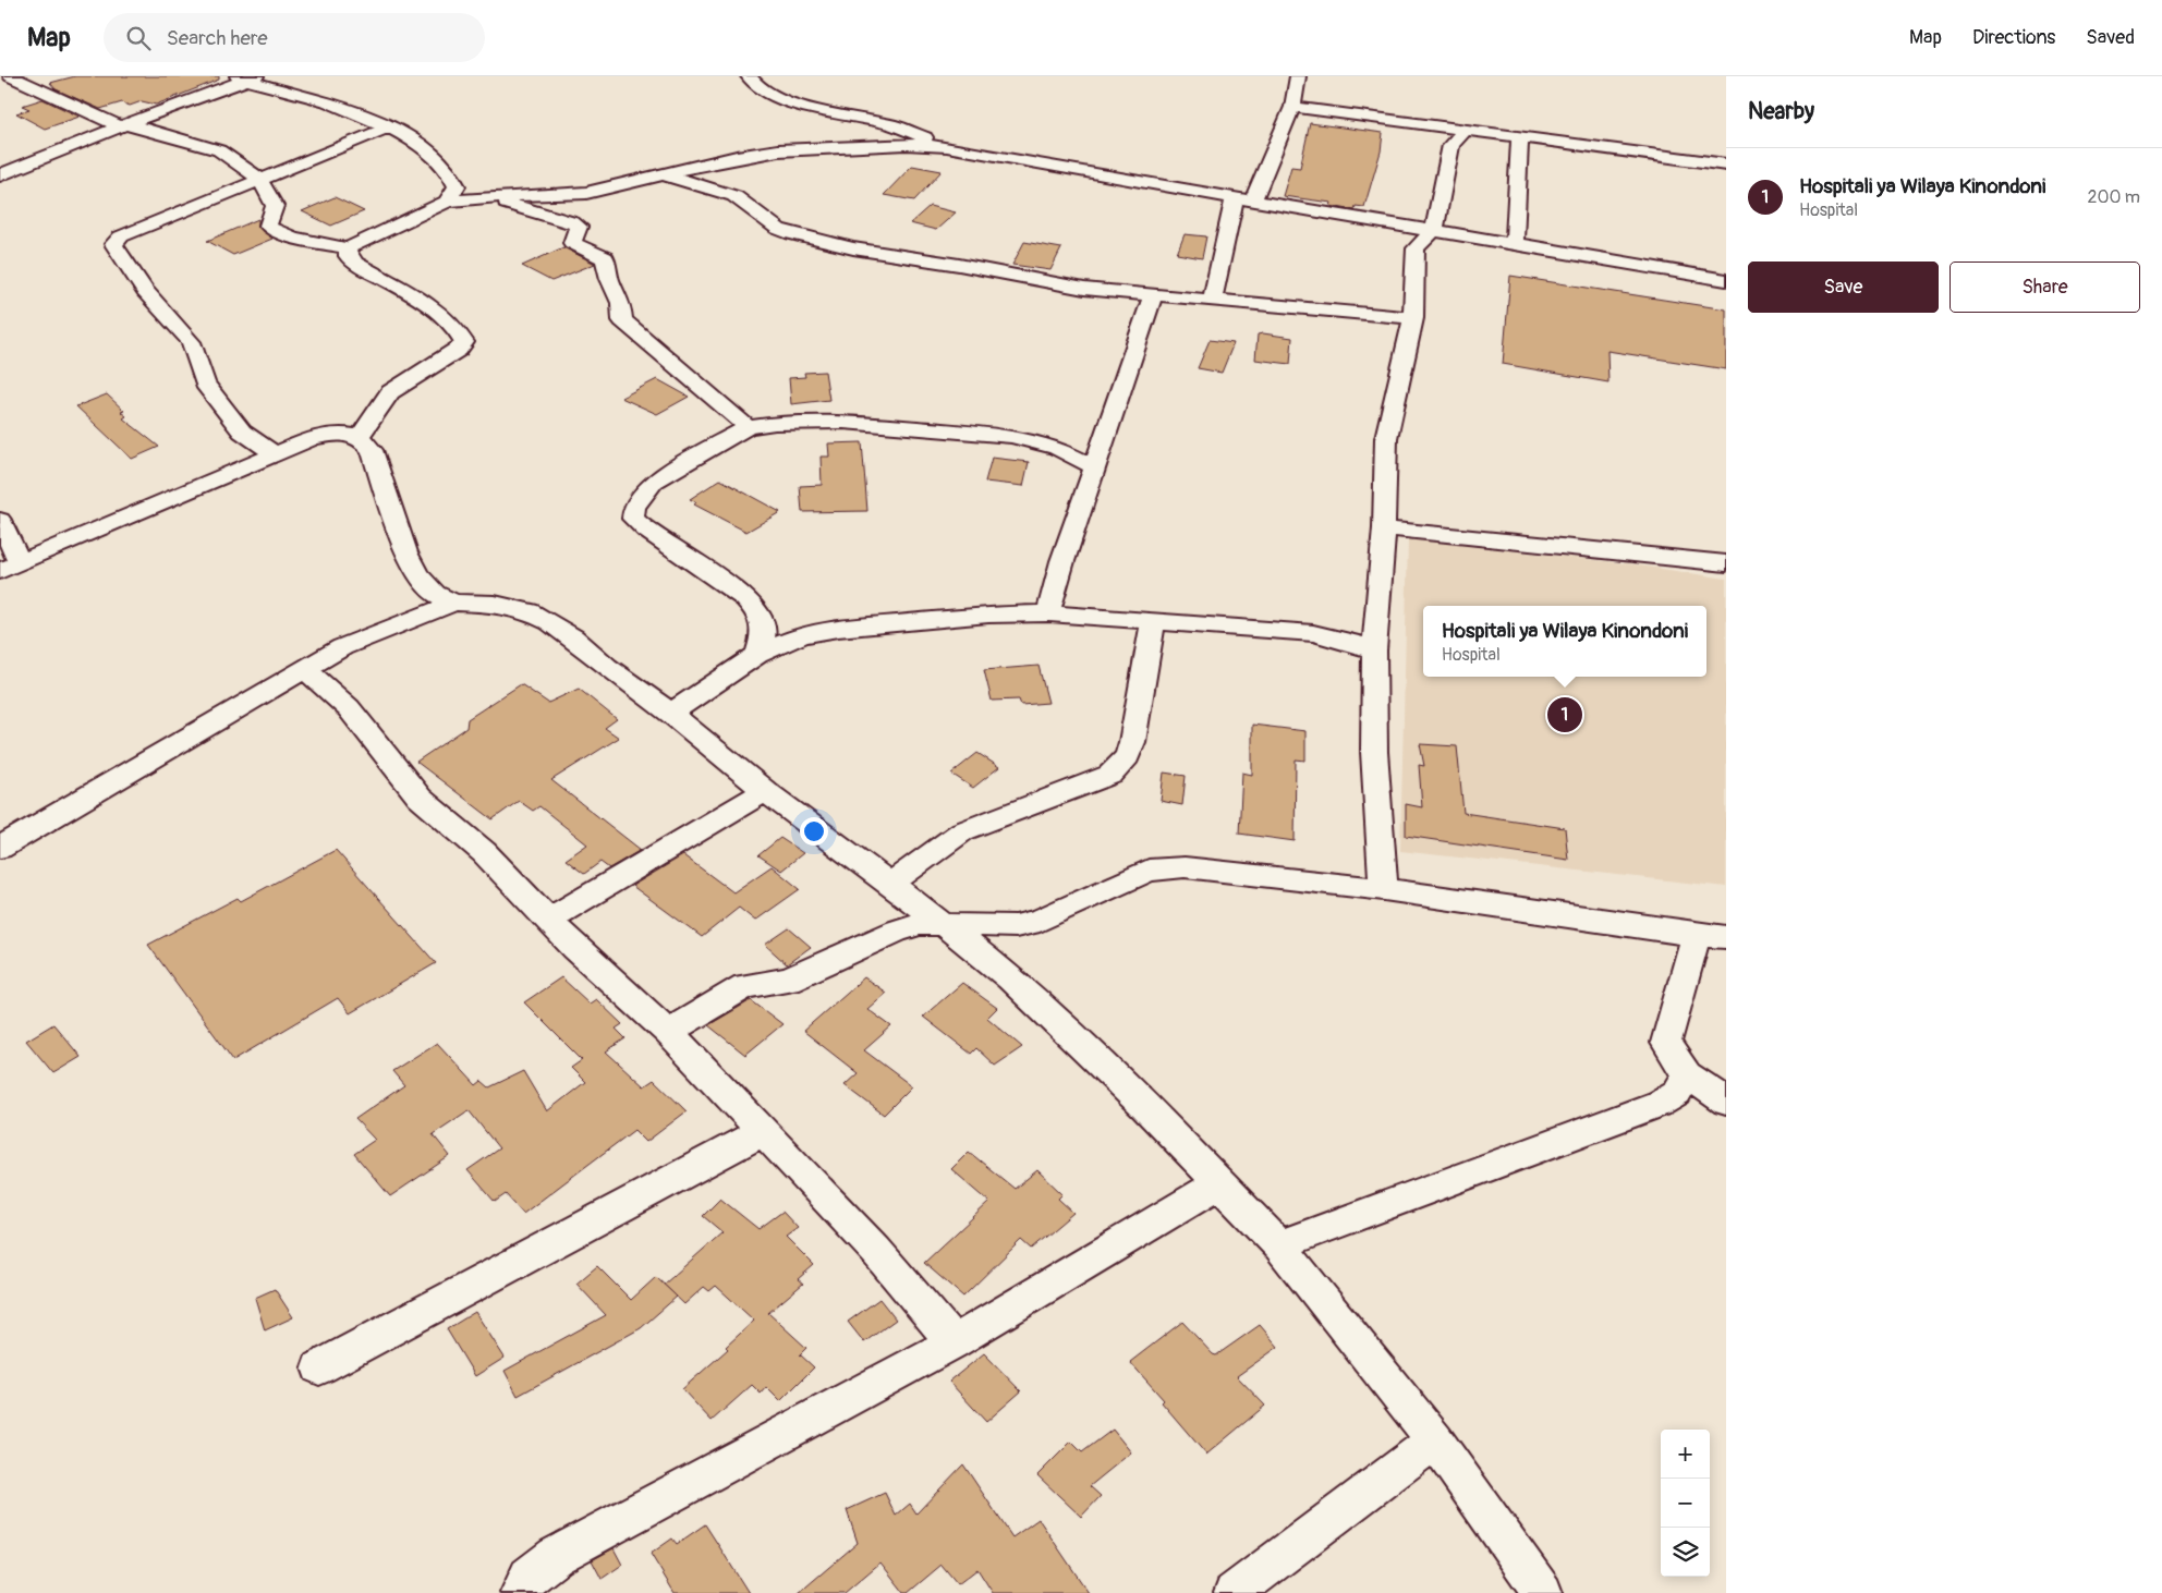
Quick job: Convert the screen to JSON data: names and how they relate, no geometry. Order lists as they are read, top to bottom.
{
  "page": {
    "header": "Map",
    "search": "Search here",
    "nav": ["Map", "Directions", "Saved"],
    "heading": "Nearby",
    "list": [
      {
        "mark": "1",
        "name": "Hospitali ya Wilaya Kinondoni",
        "note": "Hospital",
        "value": "200 m"
      }
    ],
    "buttons": ["Save", "Share"],
    "popup": ["Hospitali ya Wilaya Kinondoni", "Hospital"],
    "pins": "1",
    "map_buttons": ["+", "−"]
  }
}
